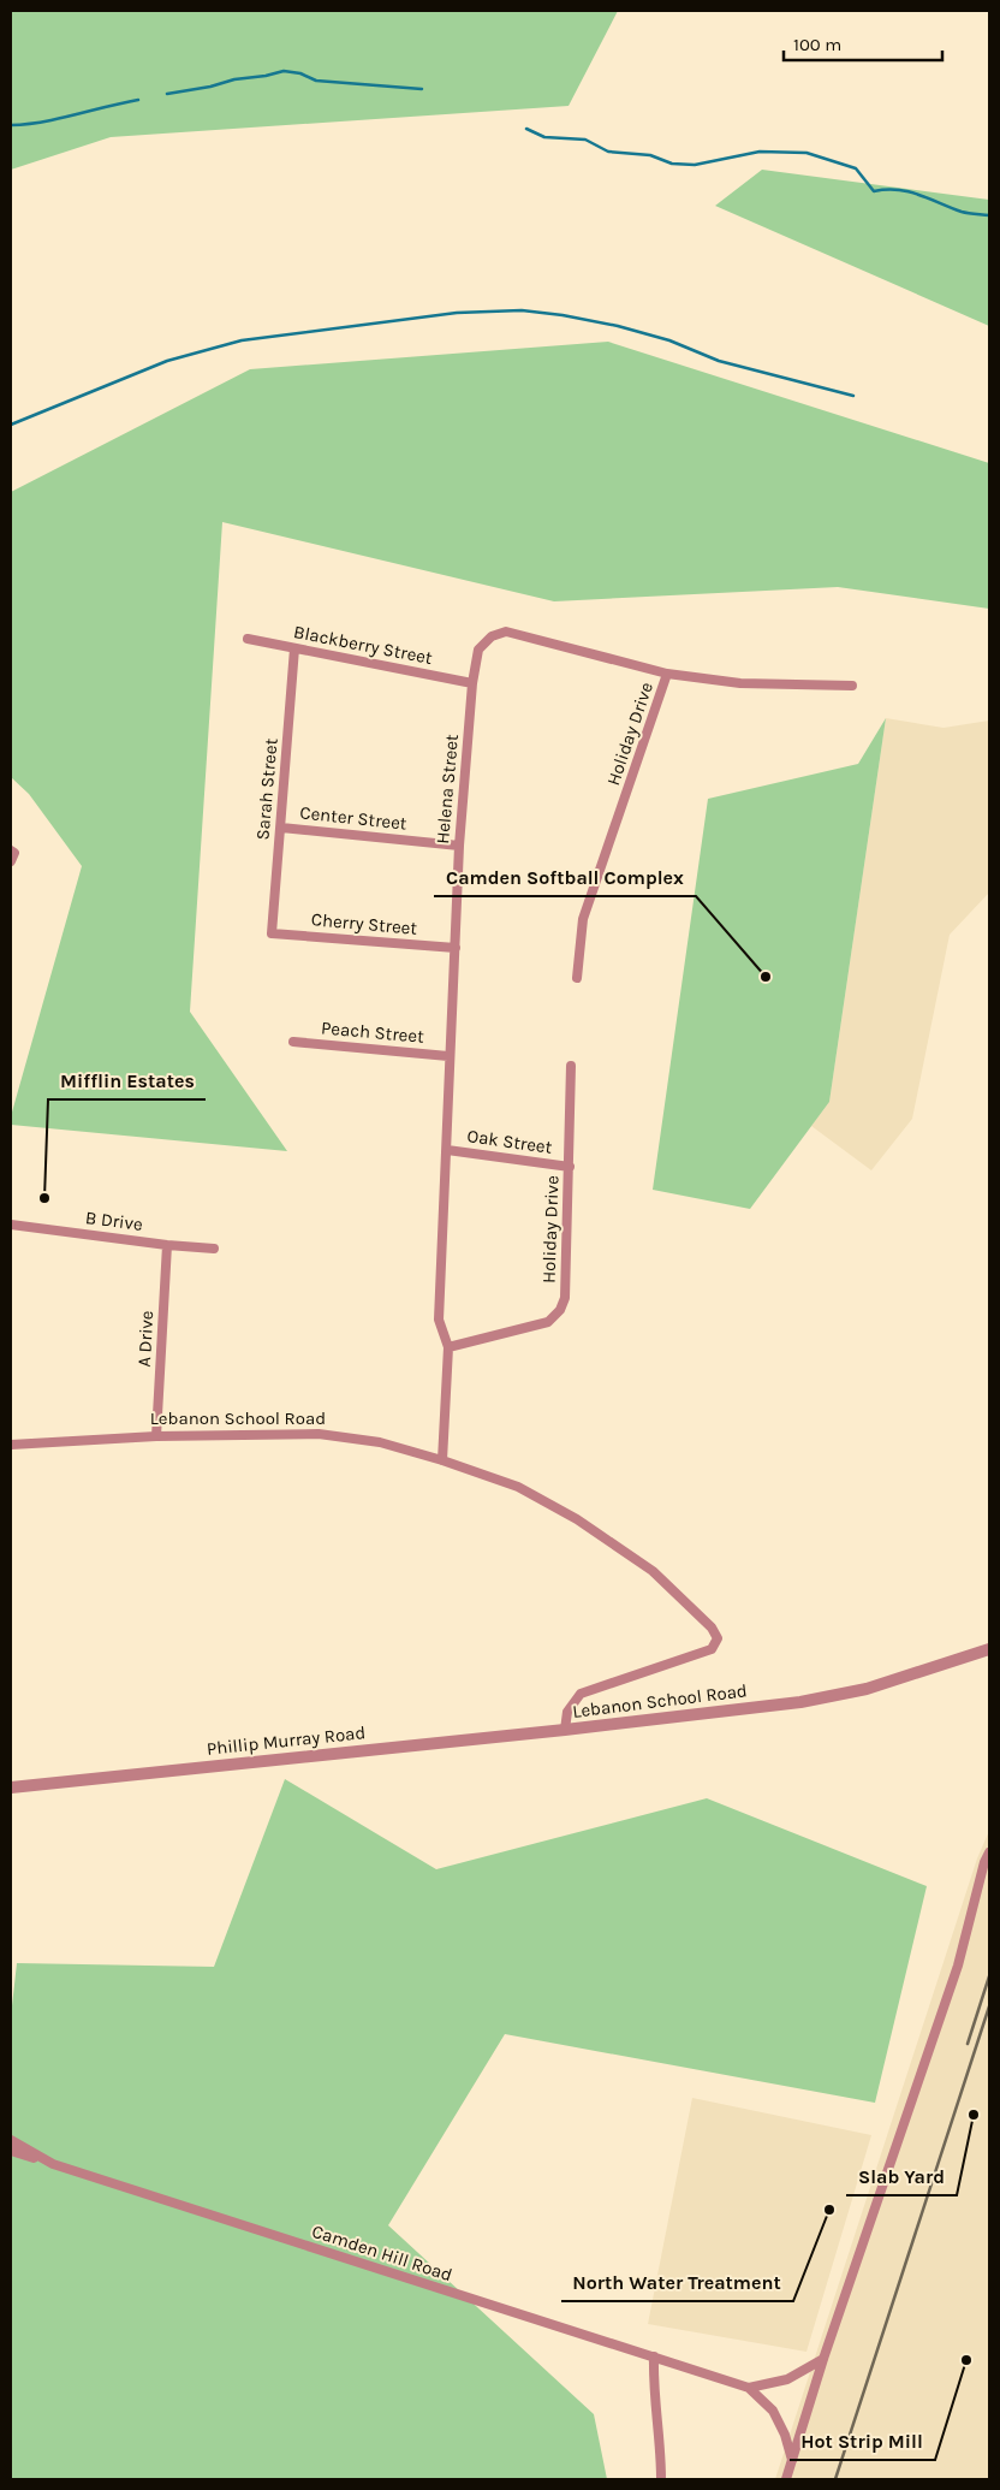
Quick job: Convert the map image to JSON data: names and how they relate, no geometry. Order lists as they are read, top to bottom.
{
  "streets": {
    "street": [
      "Blackberry Street",
      "Holiday Drive",
      "Sarah Street",
      "Helena Street",
      "Center Street",
      "Cherry Street",
      "Peach Street",
      "Oak Street",
      "B Drive",
      "A Drive",
      "Lebanon School Road",
      "Phillip Murray Road",
      "Camden Hill Road"
    ]
  },
  "crossings": [
    ["Blackberry Street", "Sarah Street"],
    ["Blackberry Street", "Helena Street"],
    ["Holiday Drive", "Helena Street"],
    ["Holiday Drive", "Oak Street"],
    ["Sarah Street", "Center Street"],
    ["Sarah Street", "Cherry Street"],
    ["Helena Street", "Center Street"],
    ["Helena Street", "Cherry Street"],
    ["Helena Street", "Peach Street"],
    ["Helena Street", "Oak Street"],
    ["Helena Street", "Lebanon School Road"],
    ["B Drive", "A Drive"],
    ["A Drive", "Lebanon School Road"],
    ["Lebanon School Road", "Phillip Murray Road"]
  ],
  "places": [
    "Camden Softball Complex",
    "Mifflin Estates",
    "Slab Yard",
    "North Water Treatment",
    "Hot Strip Mill"
  ],
  "scale_bar": "100 m"
}
